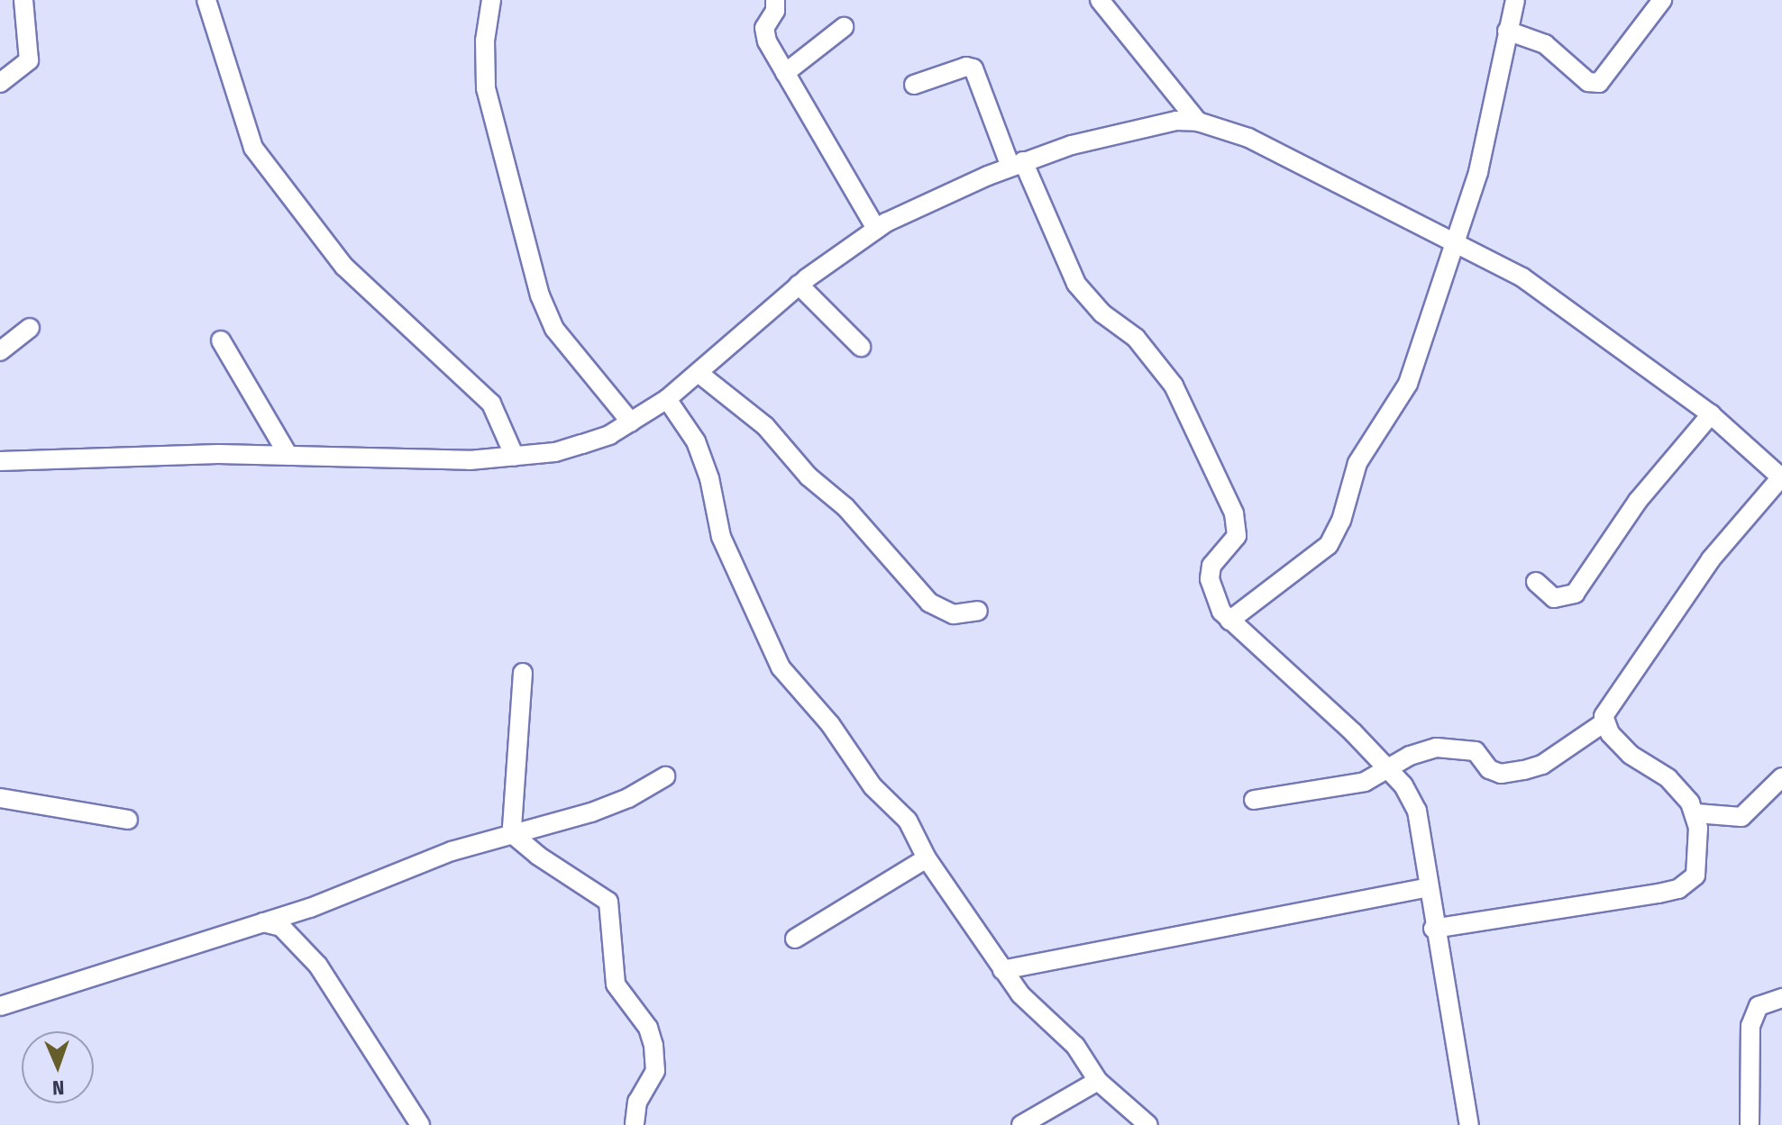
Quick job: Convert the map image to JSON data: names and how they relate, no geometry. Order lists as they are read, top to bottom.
{
  "north": "bottom"
}
